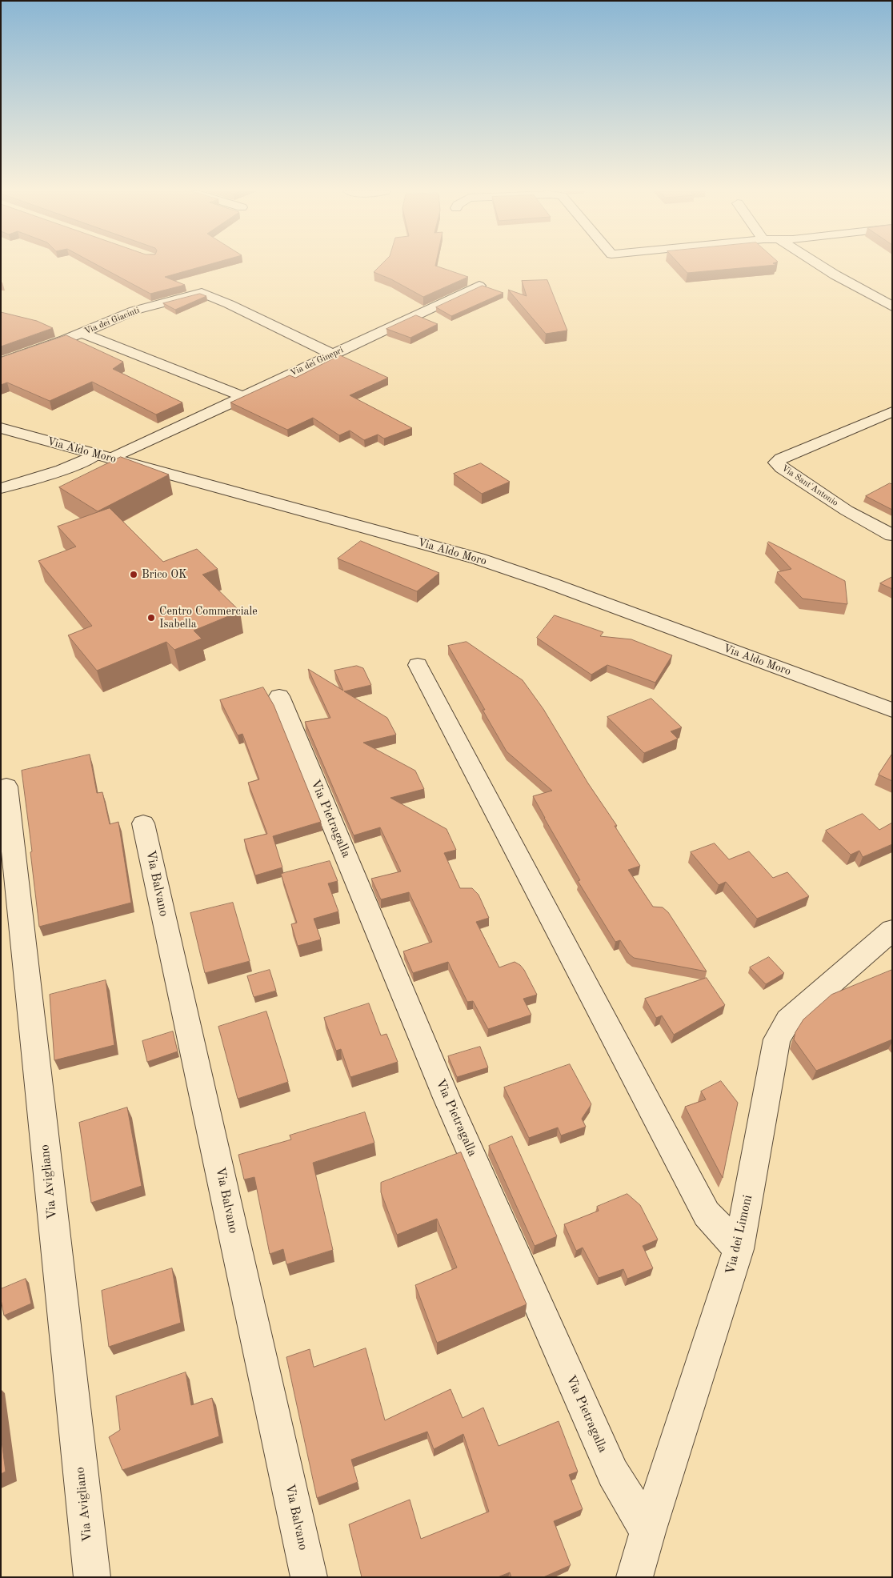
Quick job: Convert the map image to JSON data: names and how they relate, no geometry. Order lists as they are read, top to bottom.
{
  "streets": {
    "street": [
      "Via dei Giacinti",
      "Via dei Ginepri",
      "Via Aldo Moro",
      "Via Sant'Antonio",
      "Via Pietragalla",
      "Via Balvano",
      "Via Avigliano",
      "Via dei Limoni"
    ]
  },
  "crossings": [
    ["Via dei Giacinti", "Via dei Ginepri"],
    ["Via dei Ginepri", "Via Aldo Moro"],
    ["Via Pietragalla", "Via dei Limoni"]
  ],
  "places": ["Brico OK", "Centro Commerciale Isabella"]
}
